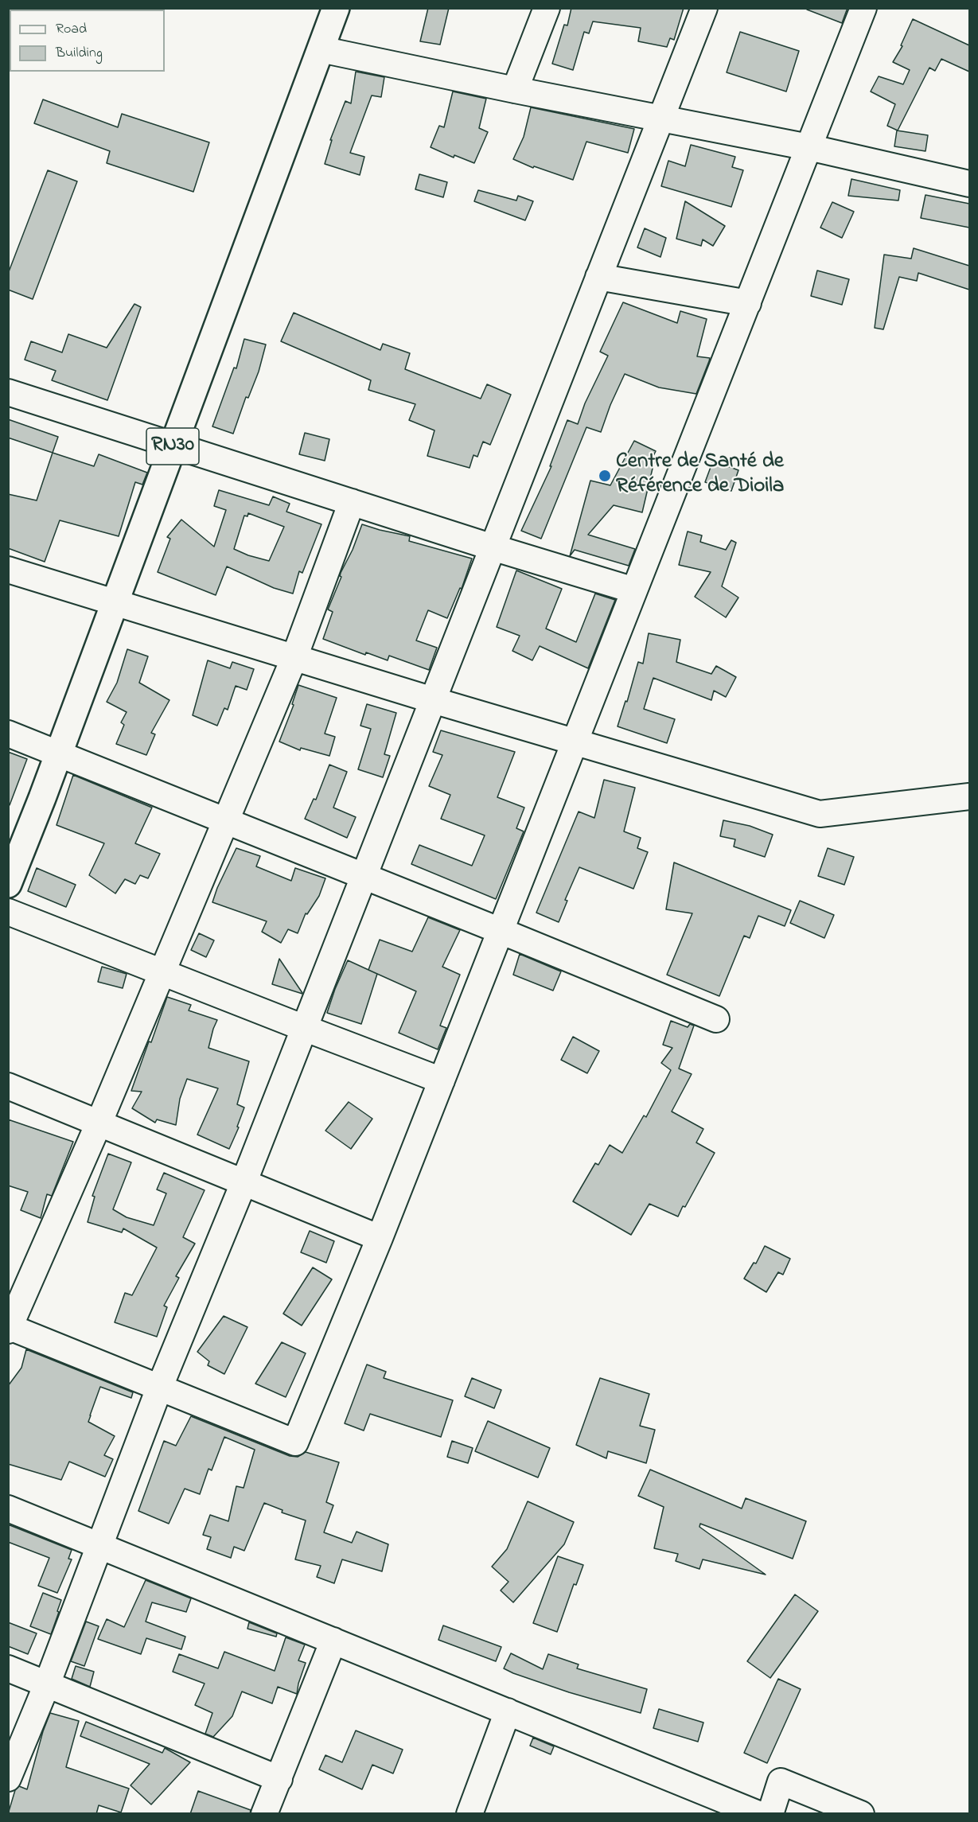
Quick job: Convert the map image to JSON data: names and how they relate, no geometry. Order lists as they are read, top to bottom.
{
  "streets": {
    "main road": ["RN30"]
  },
  "places": ["Centre de Santé de Référence de Dioila"],
  "legend": ["Road", "Building"]
}
